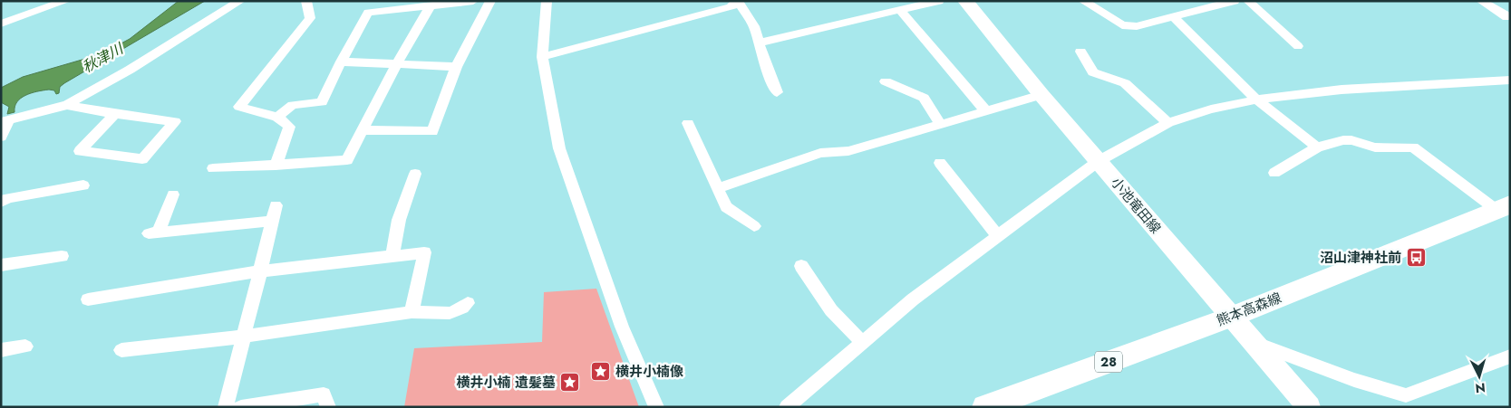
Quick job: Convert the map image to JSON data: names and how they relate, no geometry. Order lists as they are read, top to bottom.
{
  "streets": {
    "main road": ["小池竜田線", "熊本高森線", "28"]
  },
  "crossings": [
    ["小池竜田線", "熊本高森線"]
  ],
  "water": ["秋津川"],
  "places": {
    "bus stop": ["沼山津神社前"],
    "place": ["横井小楠像", "横井小楠 遺髪墓"]
  },
  "north": "bottom"
}
